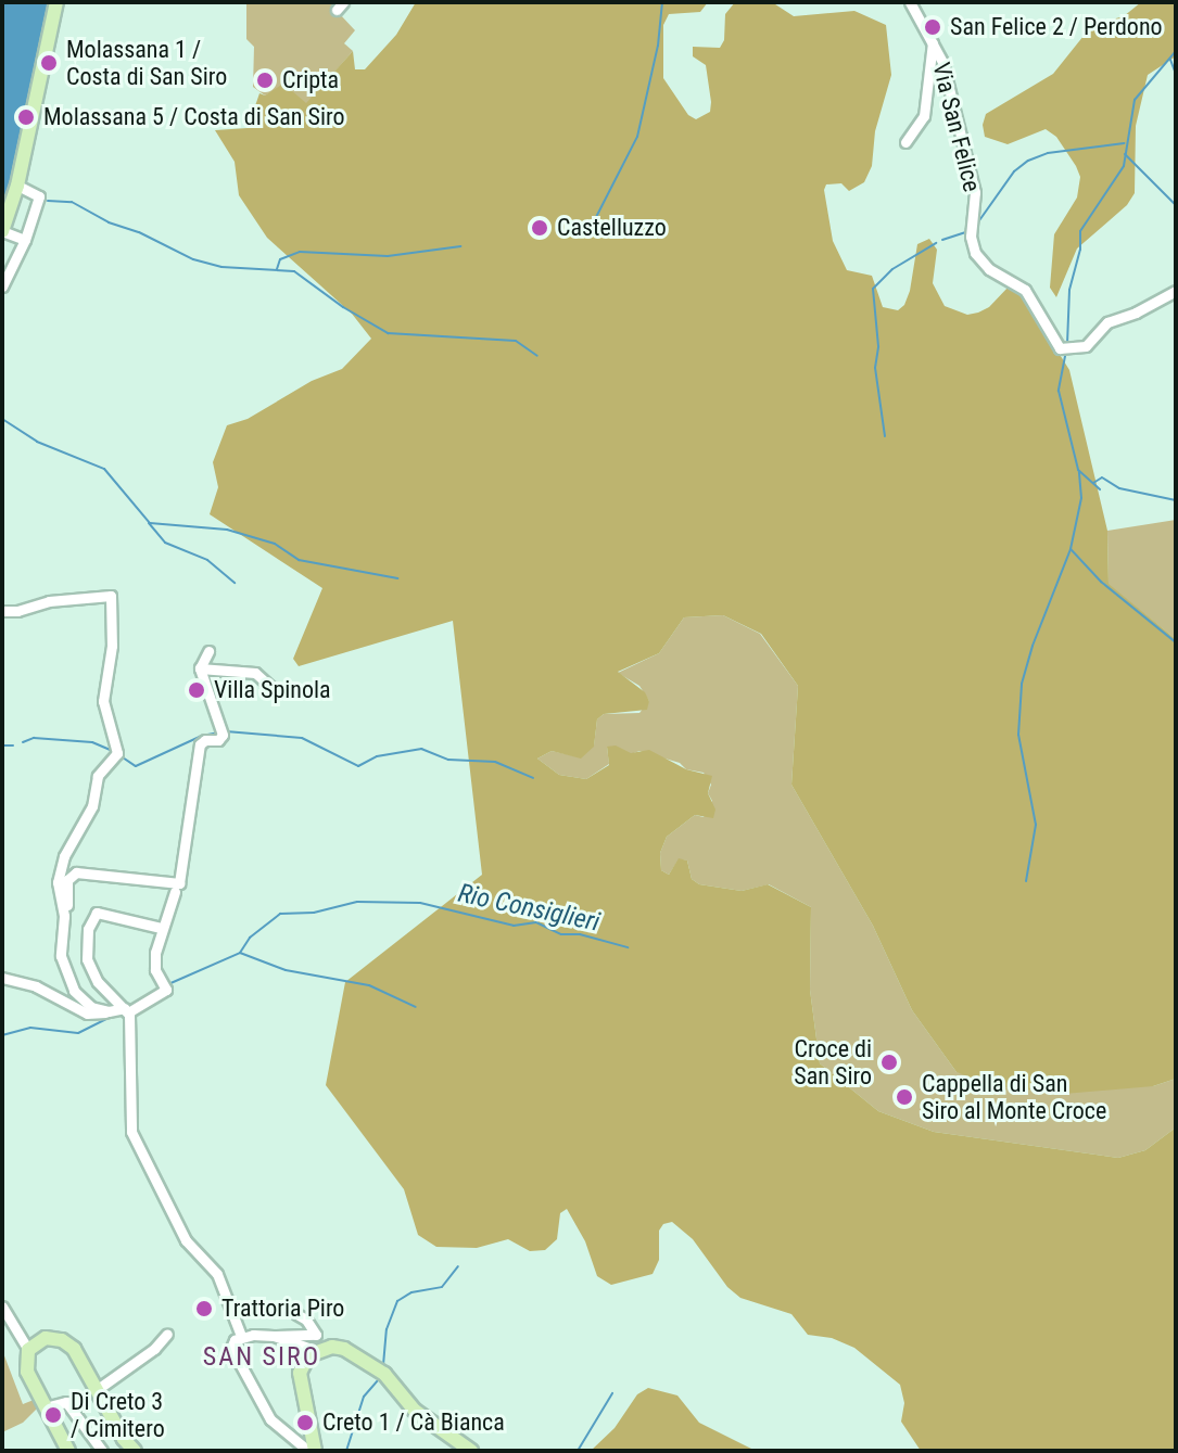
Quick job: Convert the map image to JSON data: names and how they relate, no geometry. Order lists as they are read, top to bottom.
{
  "streets": {
    "street": ["Via San Felice"]
  },
  "districts": ["SAN SIRO"],
  "water": ["Rio Consiglieri"],
  "places": [
    "San Felice 2 / Perdono",
    "Molassana 1 / Costa di San Siro",
    "Cripta",
    "Molassana 5 / Costa di San Siro",
    "Castelluzzo",
    "Villa Spinola",
    "Croce di San Siro",
    "Cappella di San Siro al Monte Croce",
    "Trattoria Piro",
    "Di Creto 3 / Cimitero",
    "Creto 1 / Cà Bianca"
  ]
}
